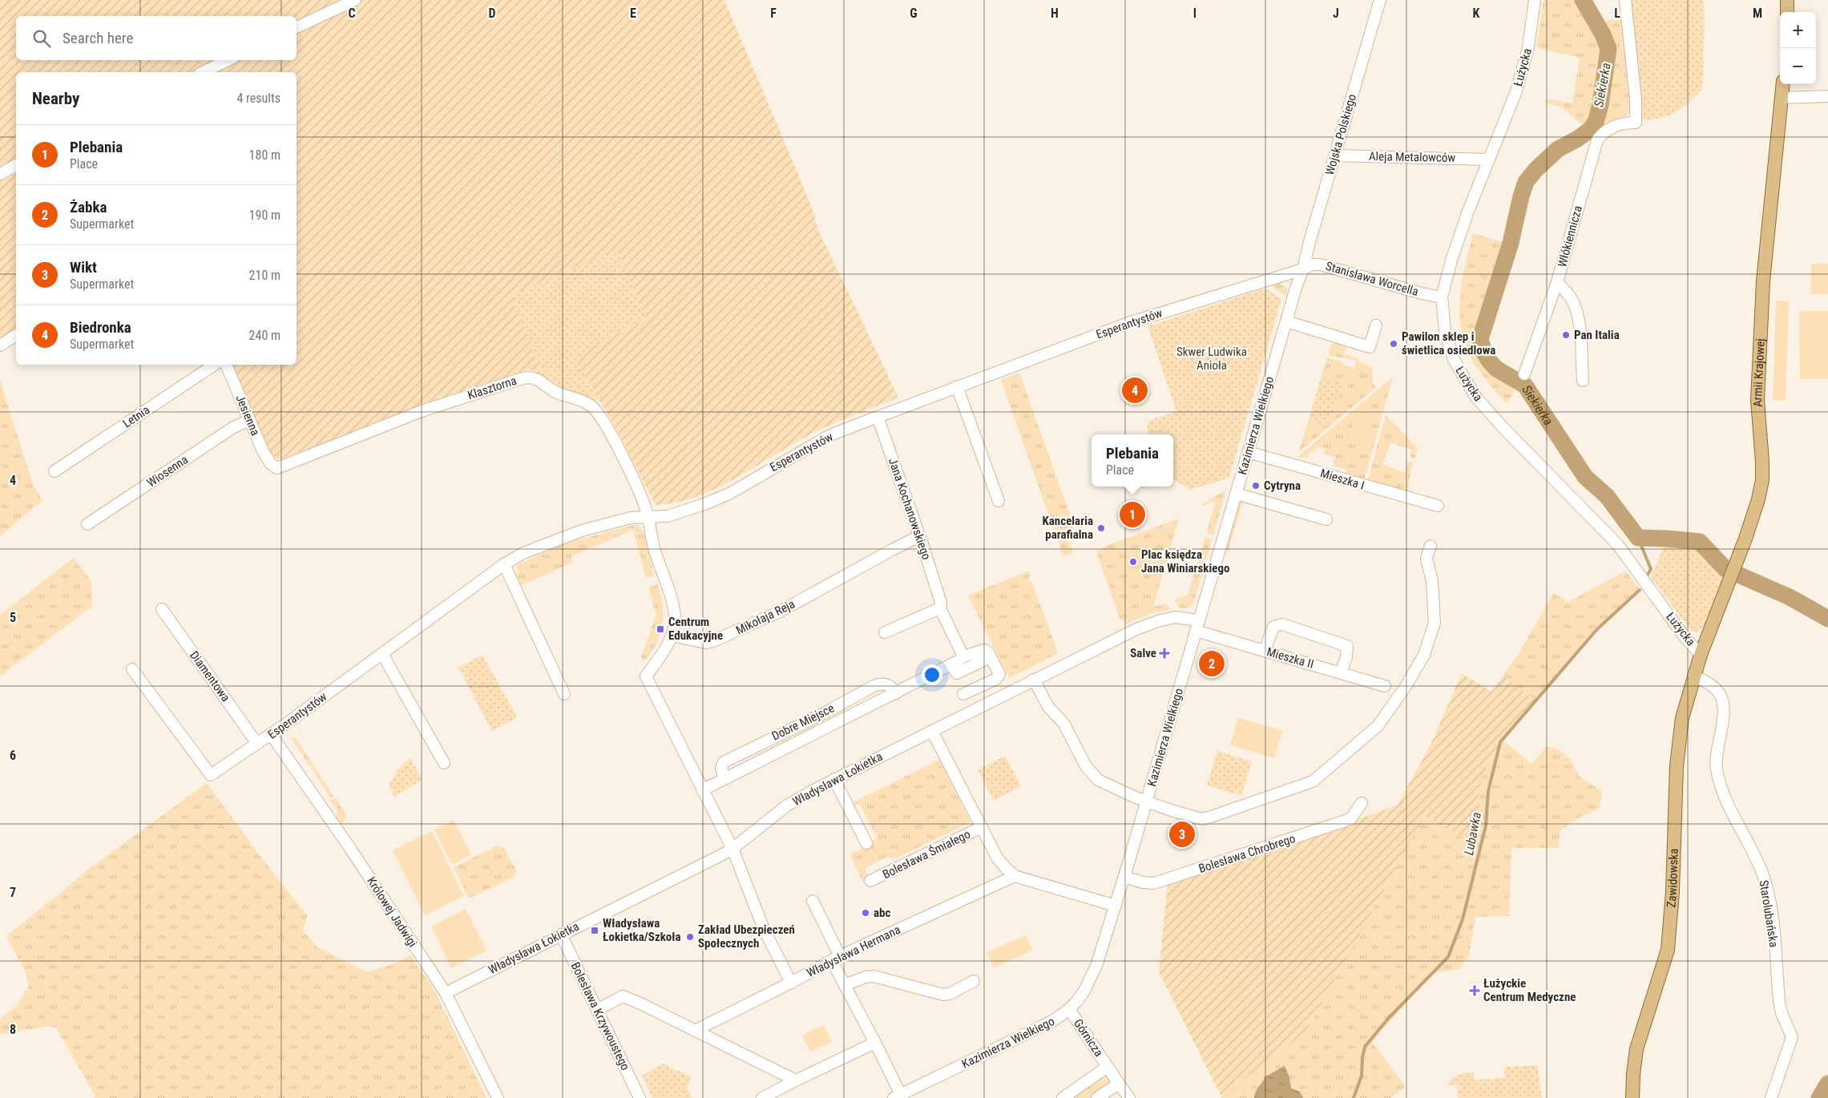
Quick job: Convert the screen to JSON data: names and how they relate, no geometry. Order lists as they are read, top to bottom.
{
  "streets": {
    "main road": ["Armii Krajowej", "Zawidowska"],
    "street": [
      "Łużycka",
      "Wojska Polskiego",
      "Aleja Metalowców",
      "Włókiennicza",
      "Stanisława Worcella",
      "Esperantystów",
      "Klasztorna",
      "Jesienna",
      "Letnia",
      "Kazimierza Wielkiego",
      "Wiosenna",
      "Mieszka I",
      "Jana Kochanowskiego",
      "Mikołaja Reja",
      "Mieszka II",
      "Diamentowa",
      "Dobre Miejsce",
      "Władysława Łokietka",
      "Bolesława Chrobrego",
      "Bolesława Śmiałego",
      "Królowej Jadwigi",
      "Starolubańska",
      "Władysława Hermana",
      "Bolesława Krzywoustego",
      "Górnicza"
    ]
  },
  "crossings": [
    ["Łużycka", "Aleja Metalowców"],
    ["Łużycka", "Stanisława Worcella"],
    ["Łużycka", "Armii Krajowej"],
    ["Łużycka", "Zawidowska"],
    ["Wojska Polskiego", "Aleja Metalowców"],
    ["Wojska Polskiego", "Stanisława Worcella"],
    ["Wojska Polskiego", "Esperantystów"],
    ["Wojska Polskiego", "Kazimierza Wielkiego"],
    ["Stanisława Worcella", "Esperantystów"],
    ["Stanisława Worcella", "Kazimierza Wielkiego"],
    ["Esperantystów", "Klasztorna"],
    ["Esperantystów", "Kazimierza Wielkiego"],
    ["Esperantystów", "Jana Kochanowskiego"],
    ["Esperantystów", "Diamentowa"],
    ["Esperantystów", "Królowej Jadwigi"],
    ["Armii Krajowej", "Zawidowska"],
    ["Klasztorna", "Jesienna"],
    ["Jesienna", "Wiosenna"],
    ["Kazimierza Wielkiego", "Mieszka I"],
    ["Kazimierza Wielkiego", "Mieszka II"],
    ["Kazimierza Wielkiego", "Władysława Łokietka"],
    ["Kazimierza Wielkiego", "Bolesława Chrobrego"],
    ["Kazimierza Wielkiego", "Bolesława Śmiałego"],
    ["Kazimierza Wielkiego", "Górnicza"],
    ["Jana Kochanowskiego", "Mikołaja Reja"],
    ["Mieszka II", "Władysława Łokietka"],
    ["Władysława Łokietka", "Bolesława Śmiałego"],
    ["Władysława Łokietka", "Królowej Jadwigi"],
    ["Władysława Łokietka", "Bolesława Krzywoustego"],
    ["Bolesława Śmiałego", "Władysława Hermana"],
    ["Zawidowska", "Starolubańska"]
  ],
  "water": ["Siekierka", "Lubawka"],
  "parks": ["Skwer Ludwika Anioła"],
  "places": {
    "other": [
      "Pan Italia",
      "Pawilon sklep i świetlica osiedlowa",
      "Cytryna",
      "Kancelaria parafialna",
      "Plac księdza Jana Winiarskiego",
      "abc",
      "Zakład Ubezpieczeń Społecznych"
    ],
    "transit": ["Centrum Edukacyjne", "Władysława Łokietka/Szkoła"],
    "health": ["Salve", "Łużyckie Centrum Medyczne"]
  },
  "page": {
    "map_buttons": ["+", "−"],
    "search": "Search here",
    "heading": ["Nearby", "4 results"],
    "list": [
      {
        "mark": "1",
        "name": "Plebania",
        "note": "Place",
        "value": "180 m"
      },
      {
        "mark": "2",
        "name": "Żabka",
        "note": "Supermarket",
        "value": "190 m"
      },
      {
        "mark": "3",
        "name": "Wikt",
        "note": "Supermarket",
        "value": "210 m"
      },
      {
        "mark": "4",
        "name": "Biedronka",
        "note": "Supermarket",
        "value": "240 m"
      }
    ],
    "pins": [
      "4",
      "1",
      "2",
      "3"
    ],
    "popup": ["Plebania", "Place"]
  },
  "grid": {
    "columns": [
      "C",
      "D",
      "E",
      "F",
      "G",
      "H",
      "I",
      "J",
      "K",
      "L",
      "M"
    ],
    "rows": [
      "4",
      "5",
      "6",
      "7",
      "8"
    ]
  }
}
